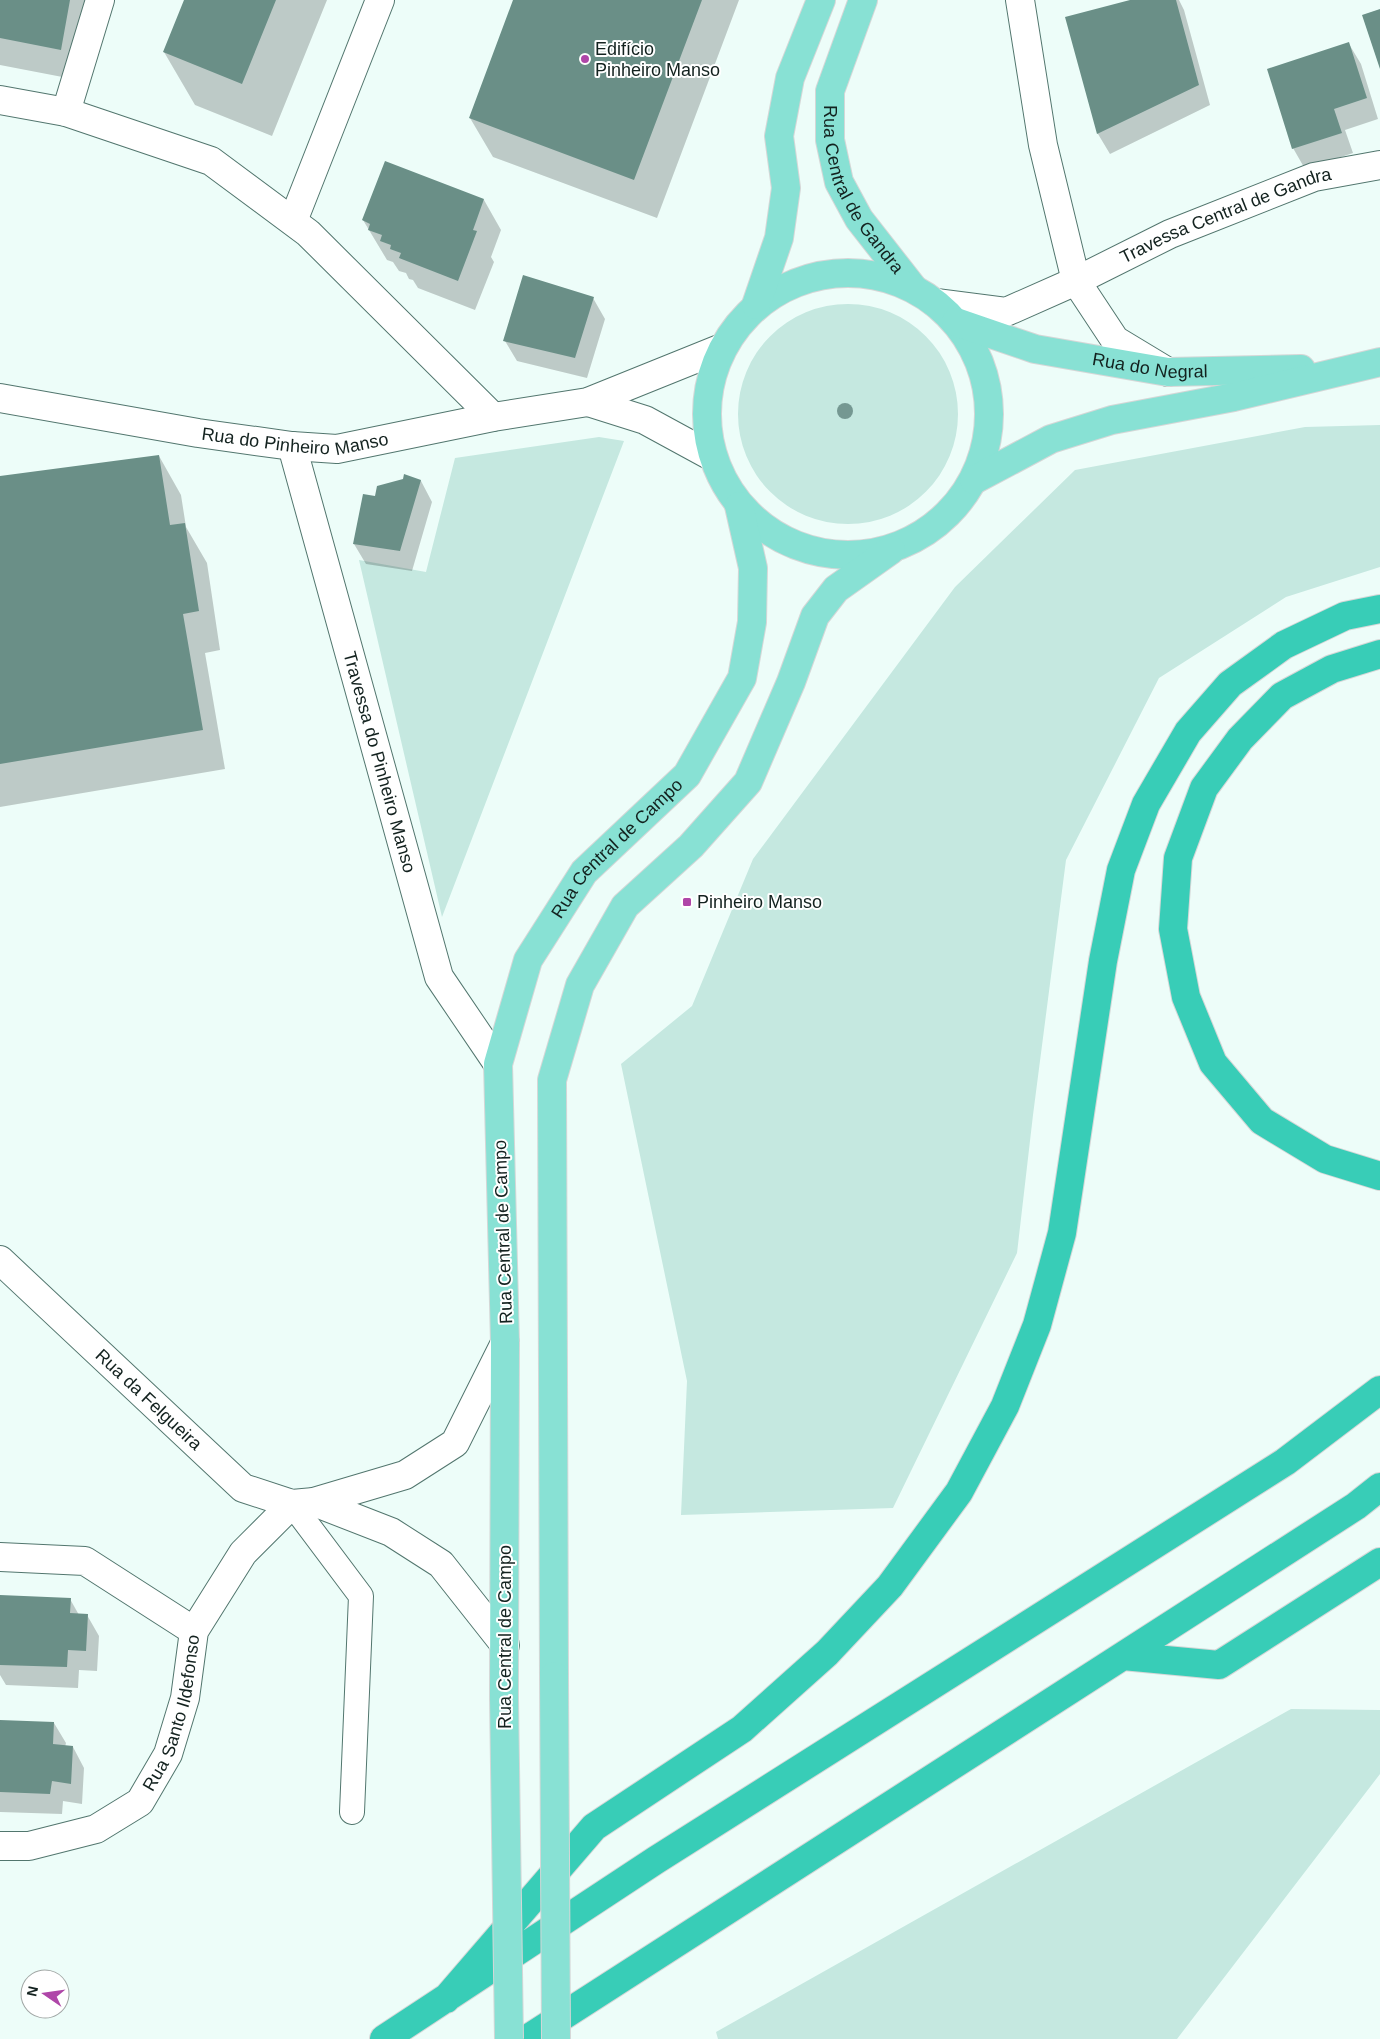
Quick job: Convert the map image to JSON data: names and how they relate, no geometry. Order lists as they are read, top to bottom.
{
  "streets": {
    "main road": ["Rua Central de Gandra", "Rua do Negral", "Rua Central de Campo"],
    "street": [
      "Travessa Central de Gandra",
      "Rua do Pinheiro Manso",
      "Travessa do Pinheiro Manso",
      "Rua da Felgueira",
      "Rua Santo Ildefonso"
    ]
  },
  "crossings": [
    ["Rua do Pinheiro Manso", "Travessa do Pinheiro Manso"],
    ["Travessa do Pinheiro Manso", "Rua Central de Campo"],
    ["Rua Central de Campo", "Rua da Felgueira"],
    ["Rua da Felgueira", "Rua Santo Ildefonso"]
  ],
  "places": {
    "other": ["Edifício Pinheiro Manso"],
    "transit": ["Pinheiro Manso"]
  },
  "north": "left"
}
